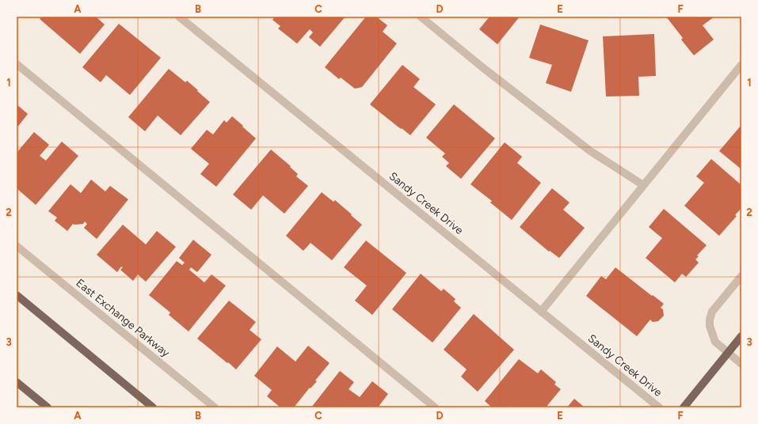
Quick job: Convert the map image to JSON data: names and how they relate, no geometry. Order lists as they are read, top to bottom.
{
  "streets": {
    "street": ["Sandy Creek Drive", "East Exchange Parkway"]
  },
  "grid": {
    "columns": [
      "A",
      "B",
      "C",
      "D",
      "E",
      "F"
    ],
    "rows": ["1", "2", "3"]
  }
}
